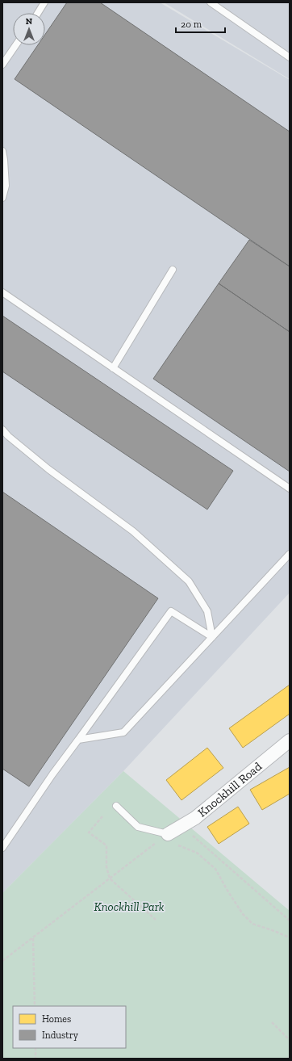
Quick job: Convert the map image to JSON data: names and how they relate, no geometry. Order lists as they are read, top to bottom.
{
  "streets": {
    "street": ["Knockhill Road"]
  },
  "parks": ["Knockhill Park"],
  "legend": ["Homes", "Industry"],
  "scale_bar": "20 m",
  "north": "top"
}
